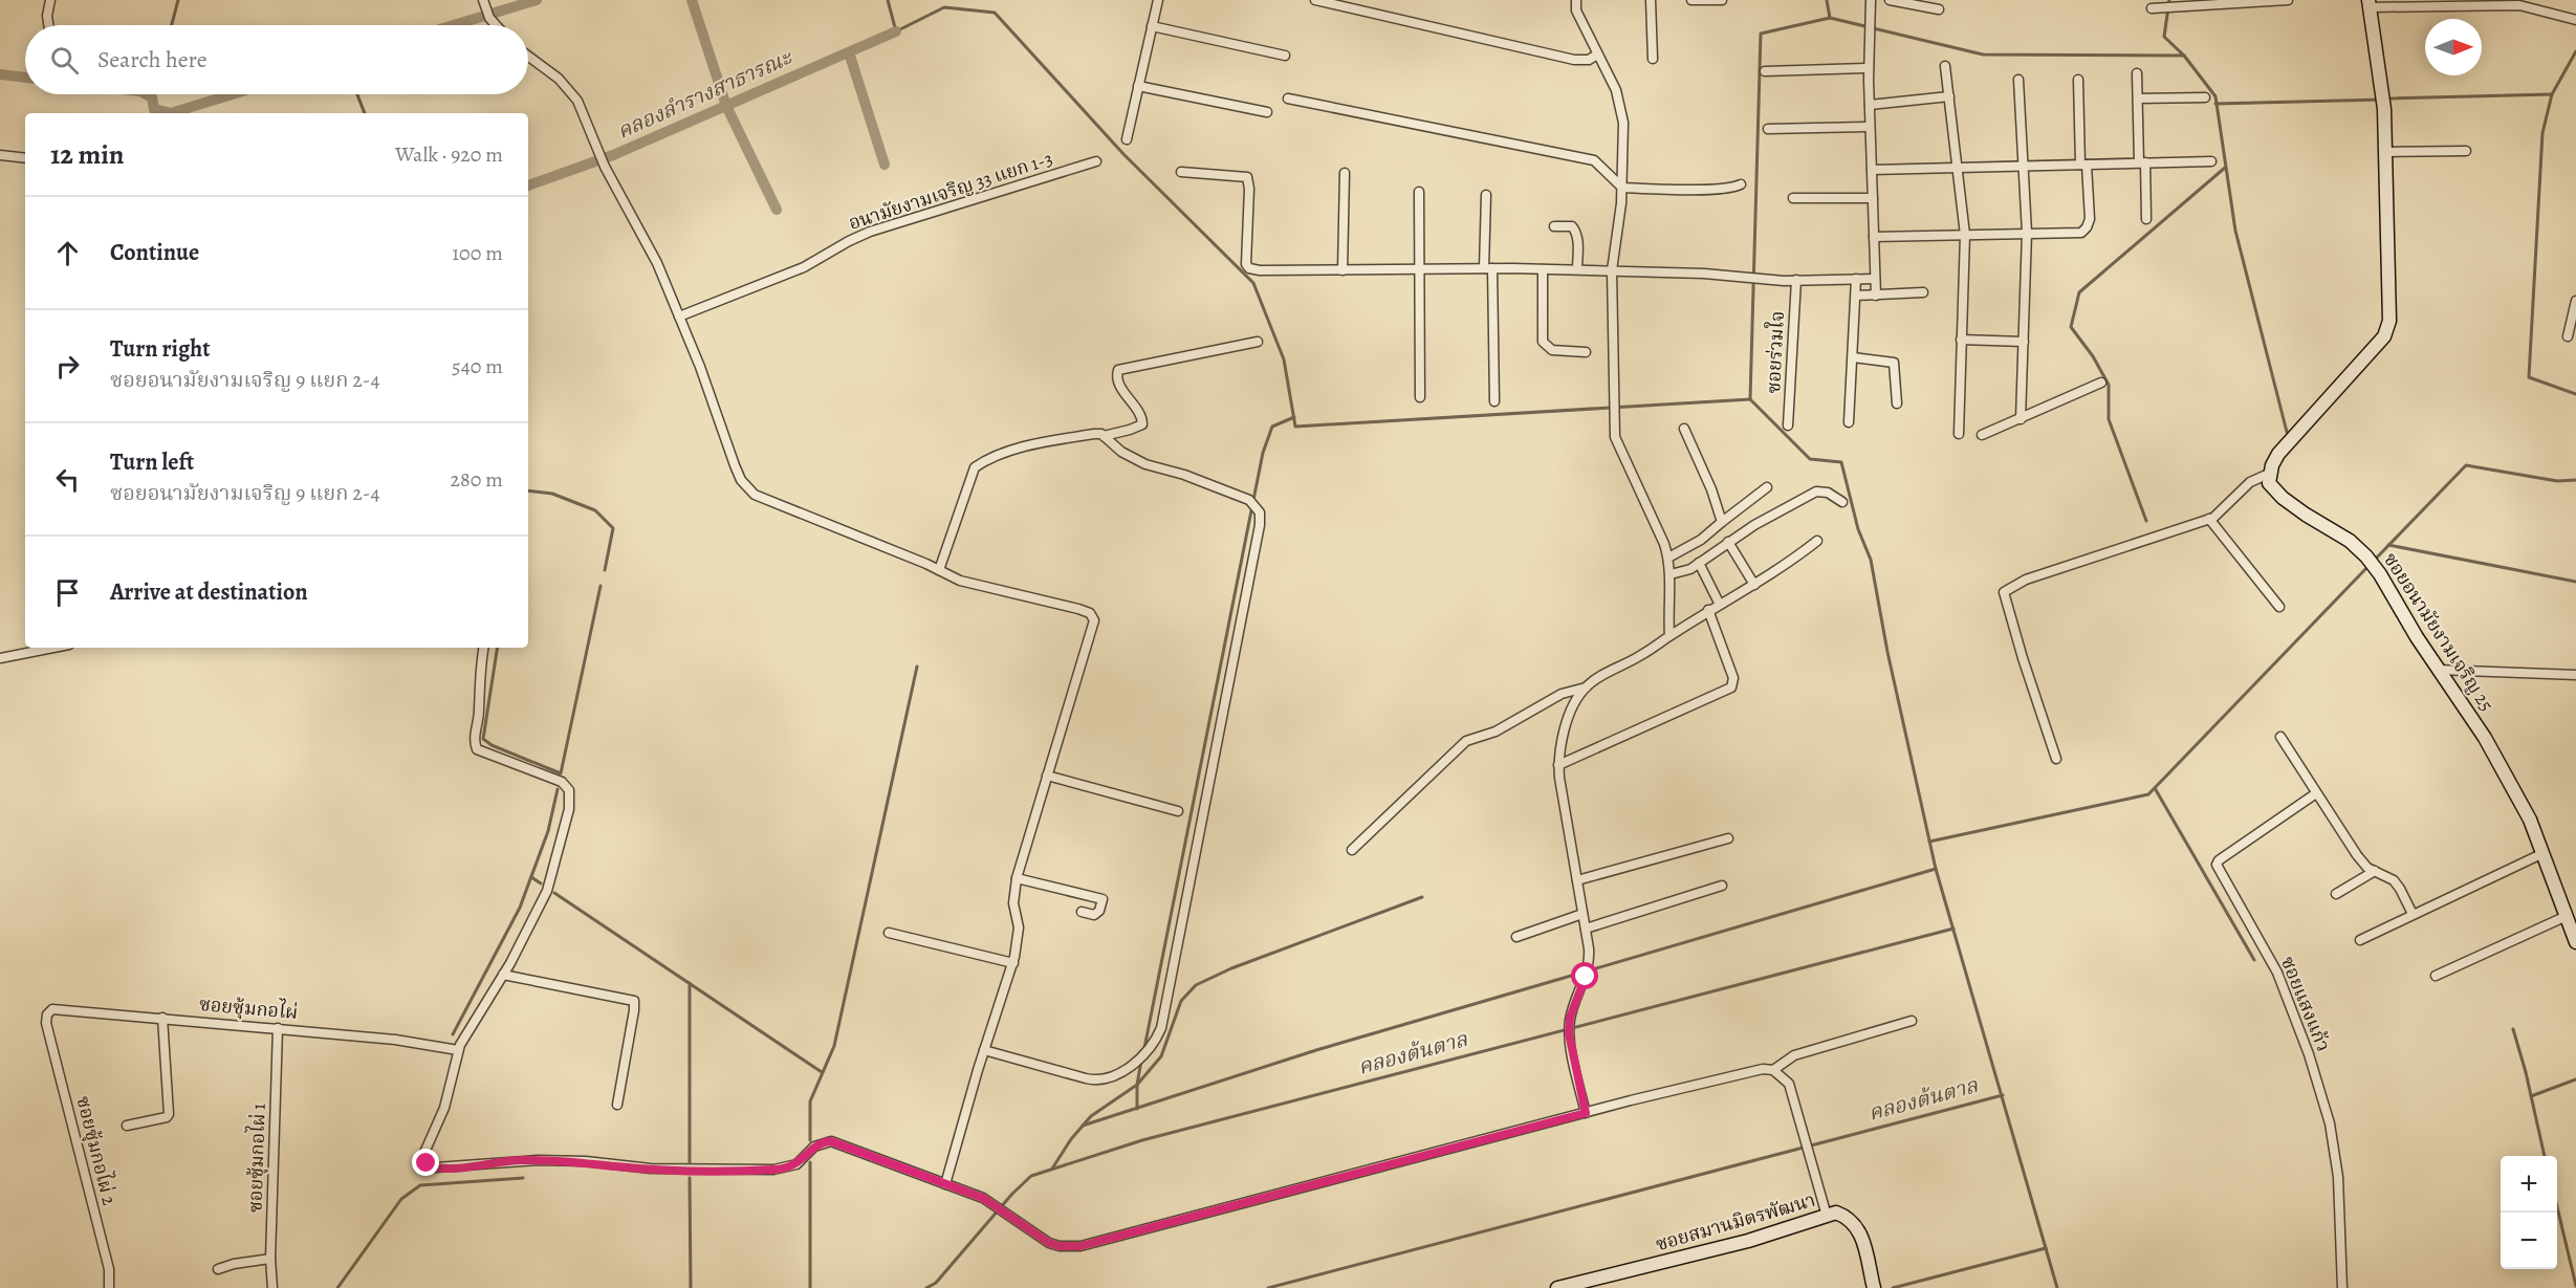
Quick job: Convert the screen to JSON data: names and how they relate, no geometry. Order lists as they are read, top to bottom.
{
  "streets": {
    "street": [
      "อนามัยงามเจริญ 33 แยก 1-3",
      "ซอยร่วมใจ",
      "ซอยอนามัยงามเจริญ 25",
      "ซอยแสงแก้ว",
      "ซอยซุ้มกอไผ่",
      "ซอยซุ้มกอไผ่ 2",
      "ซอยซุ้มกอไผ่ 1",
      "ซอยสมานมิตรพัฒนา"
    ]
  },
  "crossings": [
    ["ซอยซุ้มกอไผ่", "ซอยซุ้มกอไผ่ 2"],
    ["ซอยซุ้มกอไผ่", "ซอยซุ้มกอไผ่ 1"]
  ],
  "water": ["คลองลำรางสาธารณะ", "คลองต้นตาล"],
  "north": "right",
  "page": {
    "search": "Search here",
    "heading": ["12 min", "Walk · 920 m"],
    "list": [
      ["Continue", "100 m"],
      ["Turn right", "ซอยอนามัยงามเจริญ 9 แยก 2-4", "540 m"],
      ["Turn left", "ซอยอนามัยงามเจริญ 9 แยก 2-4", "280 m"],
      "Arrive at destination"
    ],
    "map_buttons": ["+", "−"]
  }
}
